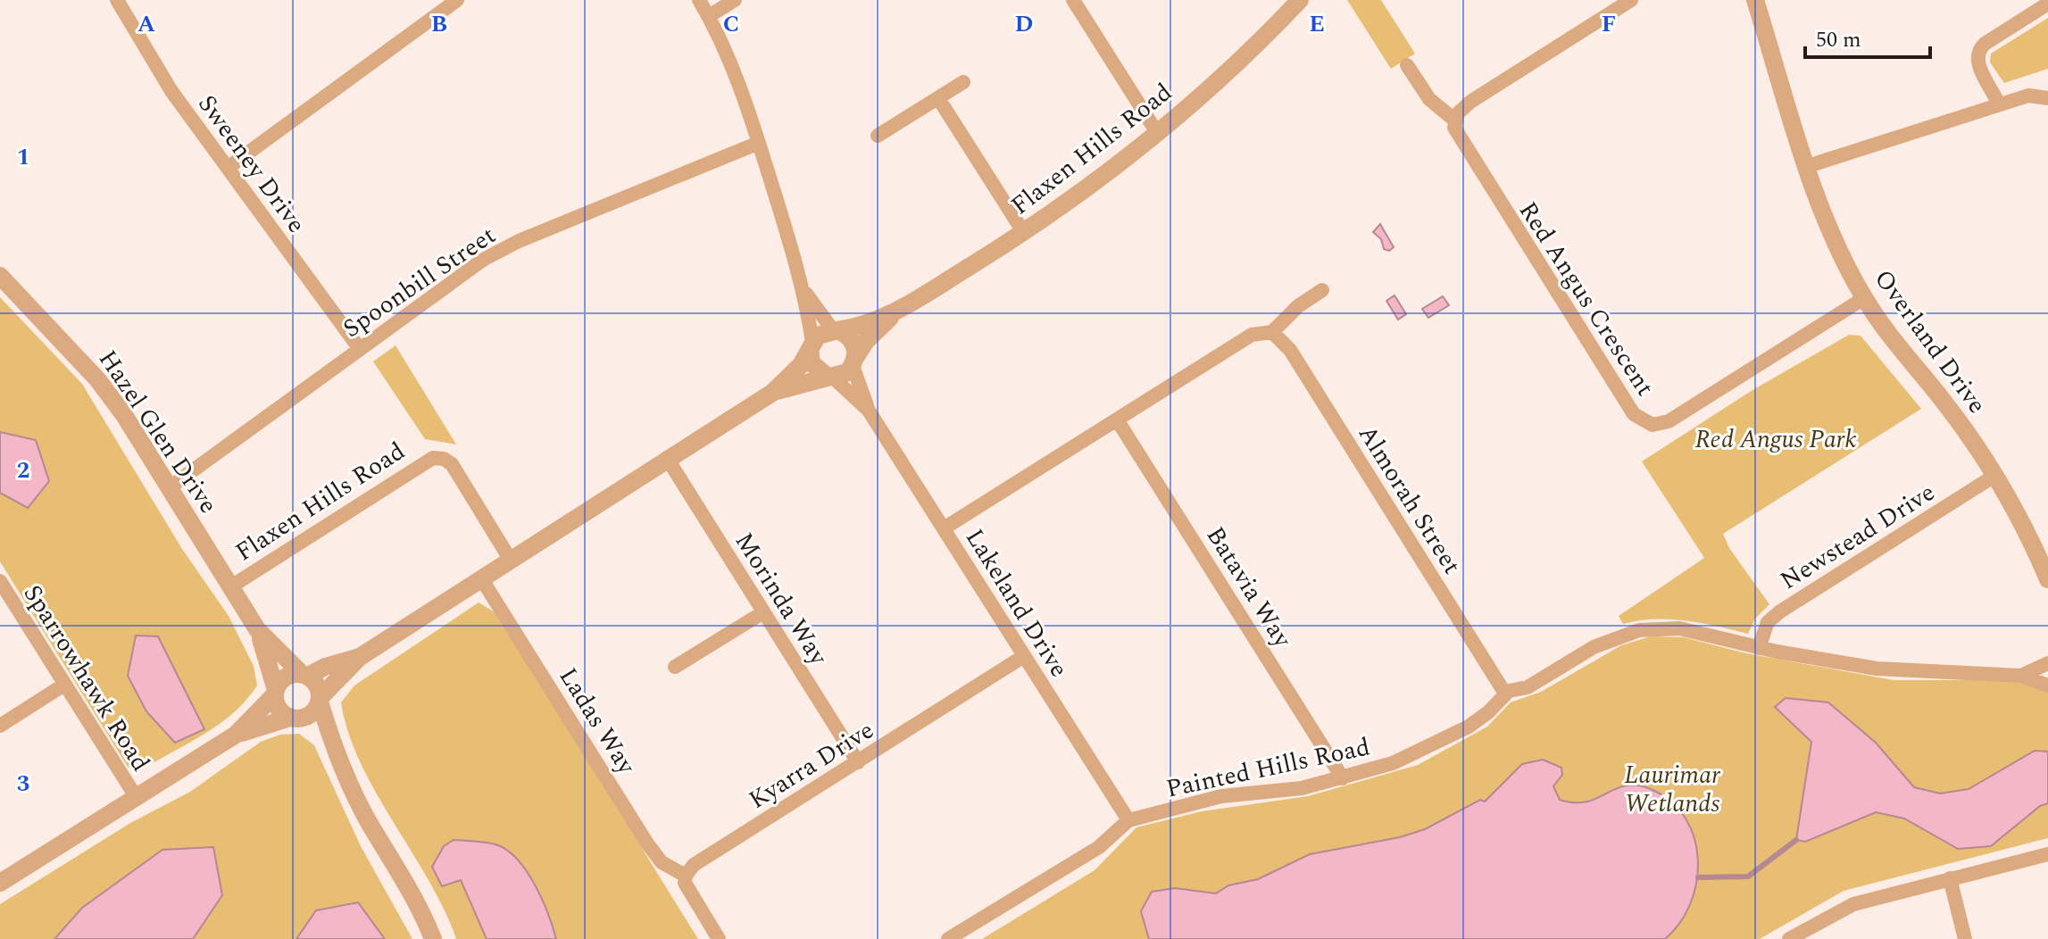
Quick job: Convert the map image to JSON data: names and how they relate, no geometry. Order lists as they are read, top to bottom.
{
  "streets": {
    "street": [
      "Flaxen Hills Road",
      "Sweeney Drive",
      "Spoonbill Street",
      "Red Angus Crescent",
      "Overland Drive",
      "Hazel Glen Drive",
      "Almorah Street",
      "Newstead Drive",
      "Batavia Way",
      "Morinda Way",
      "Lakeland Drive",
      "Sparrowhawk Road",
      "Ladas Way",
      "Kyarra Drive",
      "Painted Hills Road"
    ]
  },
  "crossings": [
    ["Flaxen Hills Road", "Hazel Glen Drive"],
    ["Flaxen Hills Road", "Lakeland Drive"],
    ["Sweeney Drive", "Spoonbill Street"],
    ["Spoonbill Street", "Hazel Glen Drive"],
    ["Red Angus Crescent", "Overland Drive"],
    ["Overland Drive", "Newstead Drive"],
    ["Almorah Street", "Painted Hills Road"],
    ["Newstead Drive", "Painted Hills Road"],
    ["Batavia Way", "Painted Hills Road"],
    ["Morinda Way", "Kyarra Drive"],
    ["Lakeland Drive", "Kyarra Drive"],
    ["Lakeland Drive", "Painted Hills Road"],
    ["Ladas Way", "Kyarra Drive"]
  ],
  "parks": ["Red Angus Park", "Laurimar Wetlands"],
  "scale_bar": "50 m",
  "grid": {
    "columns": [
      "A",
      "B",
      "C",
      "D",
      "E",
      "F"
    ],
    "rows": ["1", "2", "3"]
  }
}
